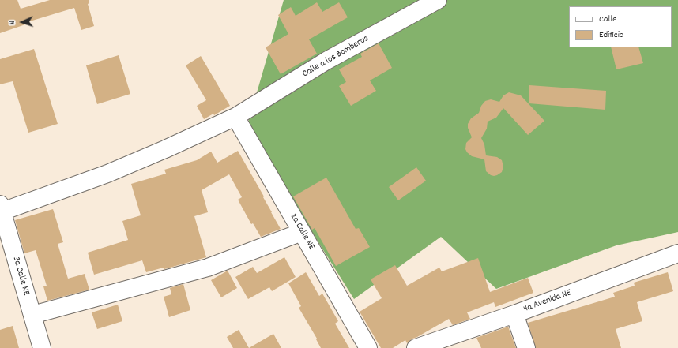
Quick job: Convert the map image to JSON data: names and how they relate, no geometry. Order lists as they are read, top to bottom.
{
  "streets": {
    "street": [
      "Calle a los Bomberos",
      "2a Calle NE",
      "3a Calle NE",
      "4a Avenida NE"
    ]
  },
  "crossings": [
    ["Calle a los Bomberos", "2a Calle NE"],
    ["Calle a los Bomberos", "3a Calle NE"]
  ],
  "legend": ["Calle", "Edificio"],
  "north": "left"
}
